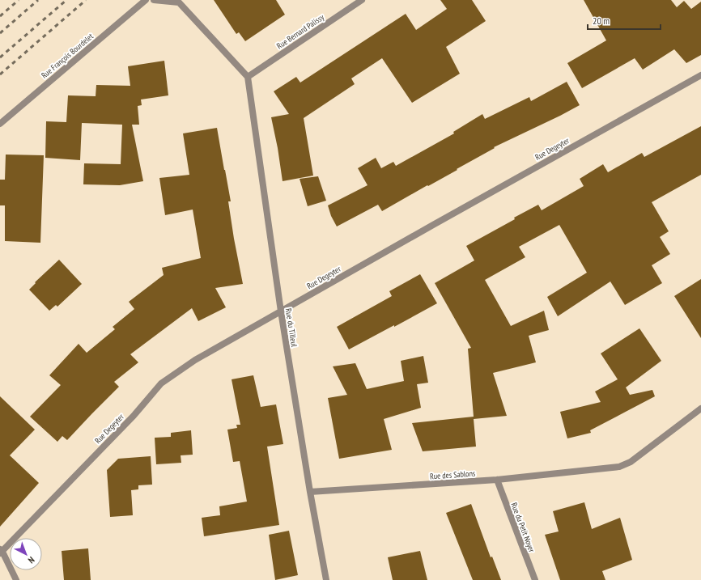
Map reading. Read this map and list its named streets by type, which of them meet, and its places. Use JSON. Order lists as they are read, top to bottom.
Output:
{
  "streets": {
    "street": [
      "Rue Bernard Palissy",
      "Rue François Bourdelet",
      "Rue Degeyter",
      "Rue du Tilleul",
      "Rue des Sablons",
      "Rue du Petit Noyer"
    ]
  },
  "crossings": [
    ["Rue Bernard Palissy", "Rue du Tilleul"],
    ["Rue Degeyter", "Rue du Tilleul"],
    ["Rue du Tilleul", "Rue des Sablons"],
    ["Rue des Sablons", "Rue du Petit Noyer"]
  ],
  "scale_bar": "20 m",
  "north": "bottom right"
}
